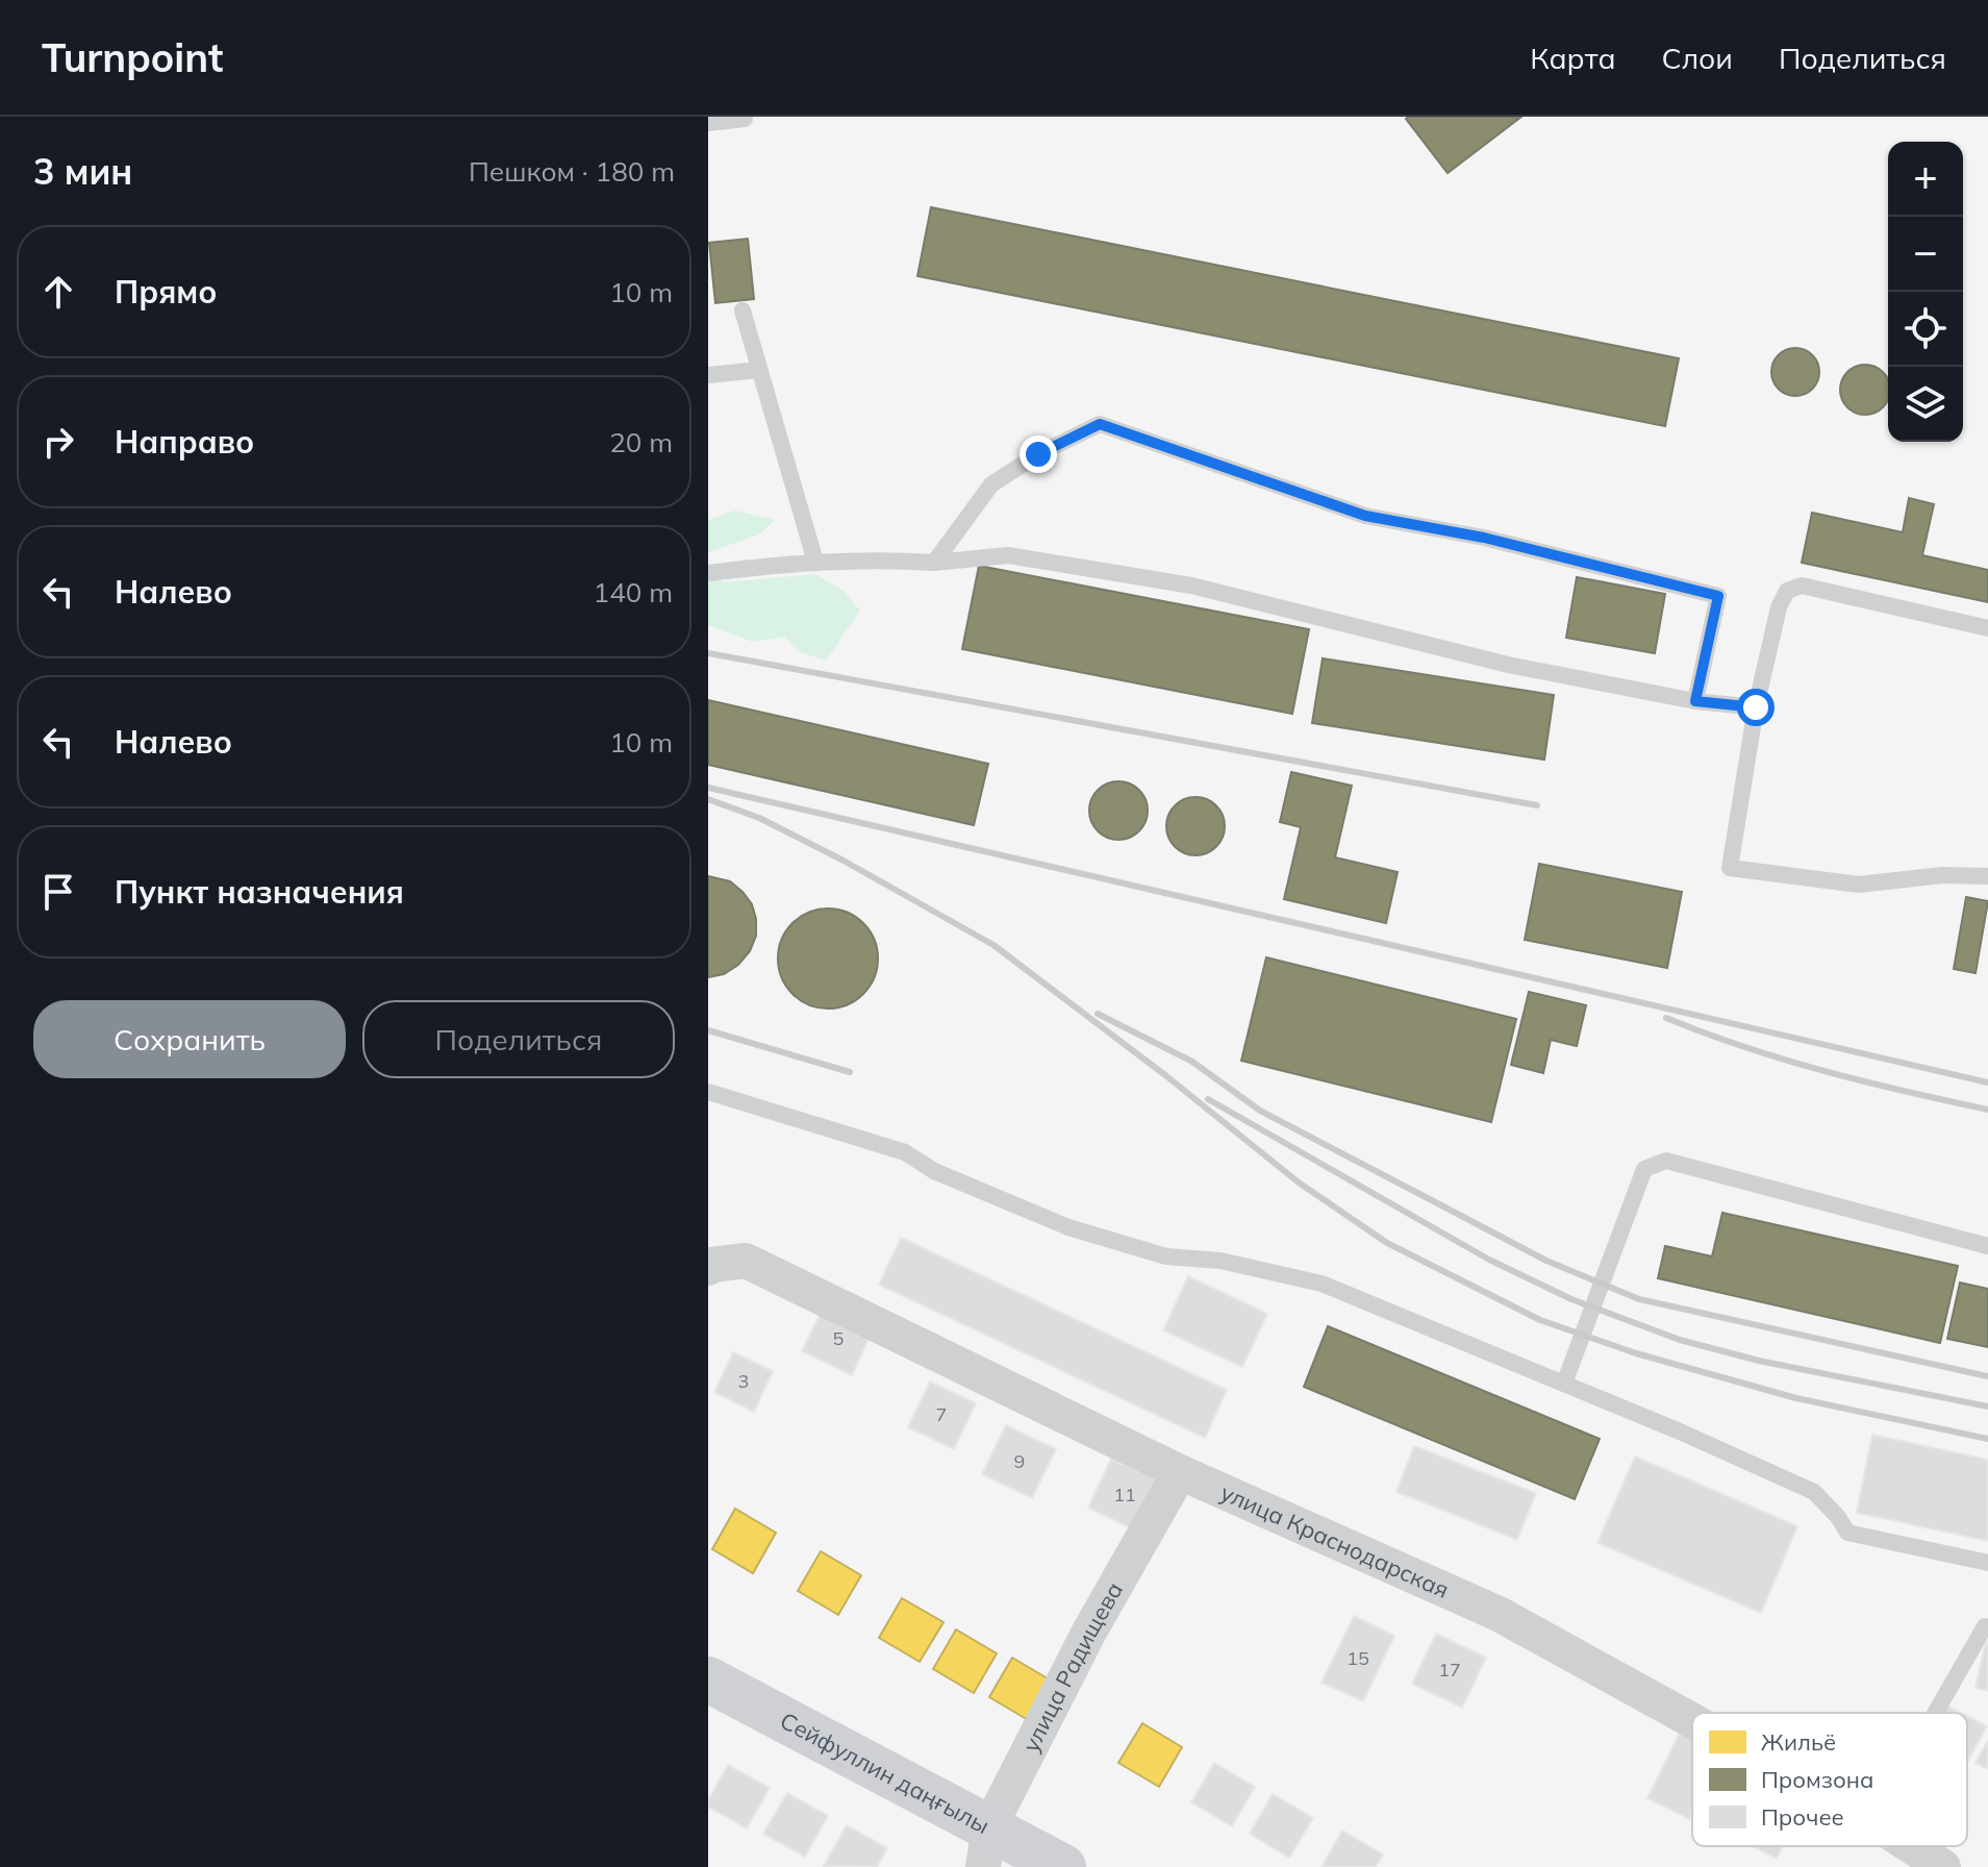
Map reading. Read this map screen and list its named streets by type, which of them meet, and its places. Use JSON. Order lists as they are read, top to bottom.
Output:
{
  "streets": {
    "main road": ["Сейфуллин даңғылы"],
    "street": ["улица Краснодарская", "улица Радищева"]
  },
  "crossings": [
    ["улица Краснодарская", "улица Радищева"],
    ["улица Радищева", "Сейфуллин даңғылы"]
  ],
  "house_numbers": [
    "5",
    "3",
    "7",
    "9",
    "11",
    "15",
    "17"
  ],
  "legend": ["Жильё", "Промзона", "Прочее"],
  "page": {
    "header": "Turnpoint",
    "nav": ["Карта", "Слои", "Поделиться"],
    "heading": ["3 мин", "Пешком · 180 m"],
    "map_buttons": ["+", "−"],
    "list": [
      ["Прямо", "10 m"],
      ["Направо", "20 m"],
      ["Налево", "140 m"],
      ["Налево", "10 m"],
      "Пункт назначения"
    ],
    "buttons": ["Сохранить", "Поделиться"]
  }
}
